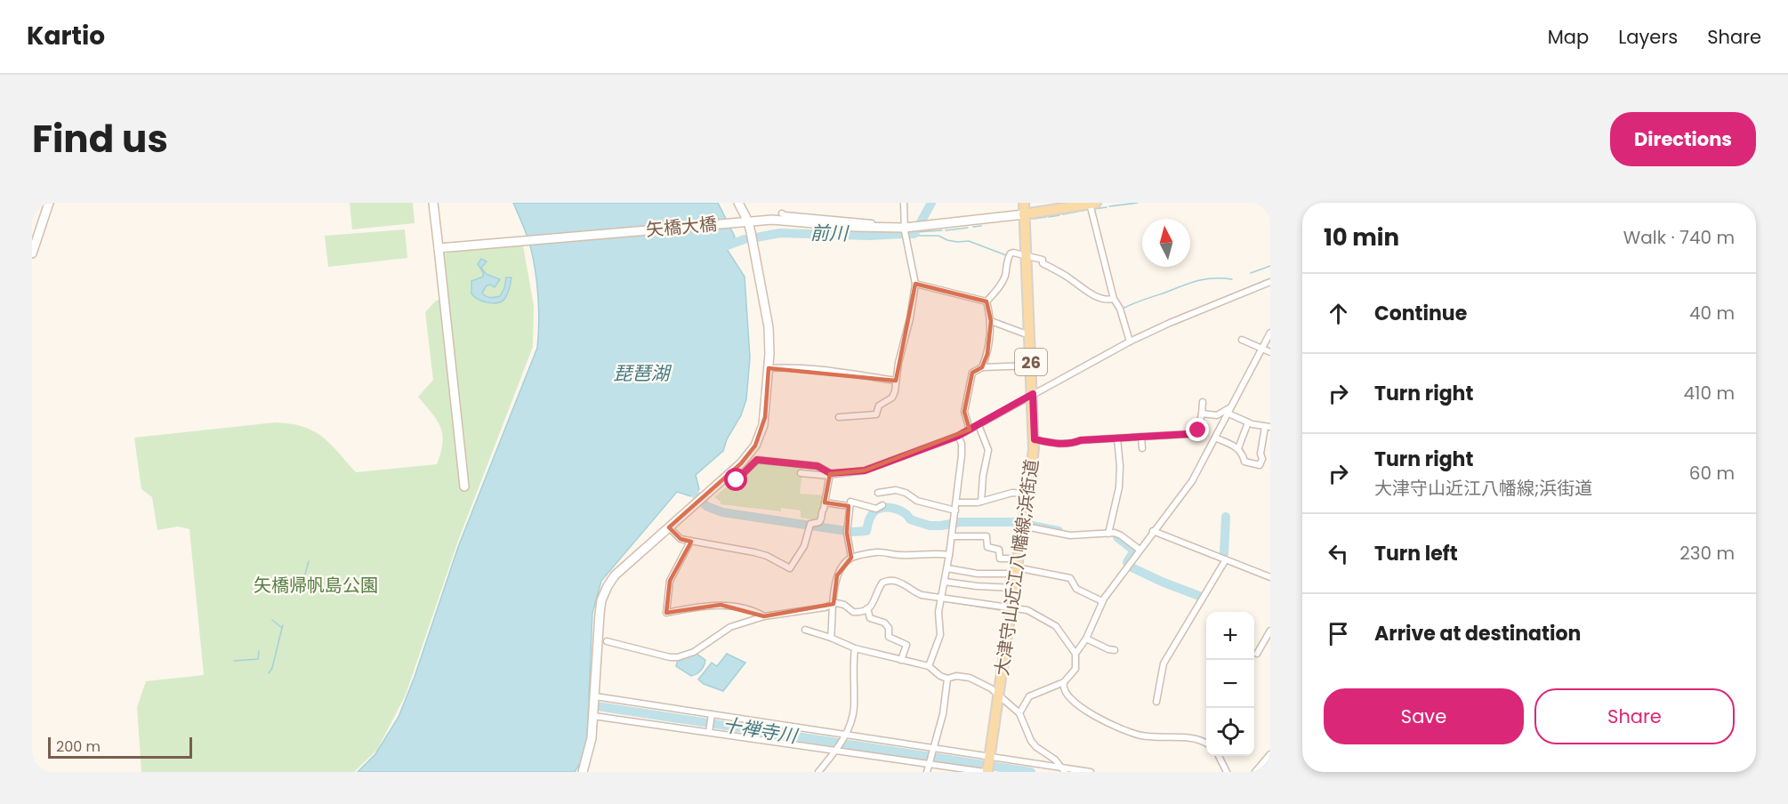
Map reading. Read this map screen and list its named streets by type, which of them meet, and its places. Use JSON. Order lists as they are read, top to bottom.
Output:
{
  "streets": {
    "main road": ["26", "大津守山近江八幡線;浜街道"],
    "street": ["矢橋大橋"]
  },
  "crossings": [
    ["矢橋大橋", "大津守山近江八幡線;浜街道"]
  ],
  "water": ["前川", "琵琶湖", "十禅寺川"],
  "parks": ["矢橋帰帆島公園"],
  "scale_bar": "200 m",
  "north": "top",
  "page": {
    "header": "Kartio",
    "nav": ["Map", "Layers", "Share"],
    "title": "Find us",
    "buttons": [
      "Directions",
      ["Save", "Share"]
    ],
    "heading": ["10 min", "Walk · 740 m"],
    "list": [
      ["Continue", "40 m"],
      ["Turn right", "410 m"],
      ["Turn right", "大津守山近江八幡線;浜街道", "60 m"],
      ["Turn left", "230 m"],
      "Arrive at destination"
    ],
    "map_buttons": ["+", "−"],
    "scale": "200 m"
  }
}
